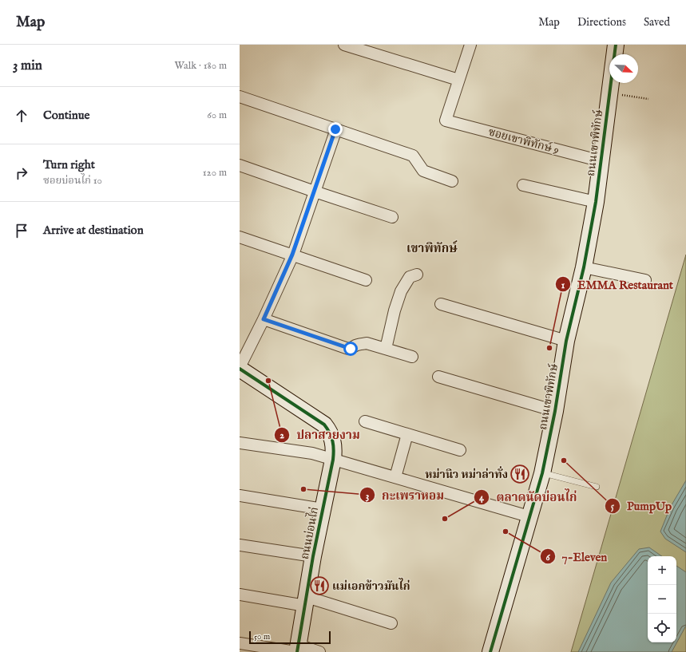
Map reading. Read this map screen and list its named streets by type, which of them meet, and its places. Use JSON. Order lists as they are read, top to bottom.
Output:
{
  "streets": {
    "street": ["ซอยเขาพิทักษ์ 9", "ถนนเขาพิทักษ์", "ถนนบ่อนไก่"]
  },
  "crossings": [
    ["ซอยเขาพิทักษ์ 9", "ถนนเขาพิทักษ์"]
  ],
  "districts": ["เขาพิทักษ์"],
  "places": {
    "other": [
      "EMMA Restaurant",
      "ปลาสวยงาม",
      "PumpUp",
      "กะเพราหอม",
      "ตลาดนัดบ่อนไก่",
      "7-Eleven"
    ],
    "restaurant": ["หม่านิว หม่าล่าทั่ง", "แม่เอกข้าวมันไก่"]
  },
  "scale_bar": "50 m",
  "north": "bottom right",
  "page": {
    "header": "Map",
    "nav": ["Map", "Directions", "Saved"],
    "heading": ["3 min", "Walk · 180 m"],
    "list": [
      ["Continue", "60 m"],
      ["Turn right", "ซอยบ่อนไก่ 10", "120 m"],
      "Arrive at destination"
    ],
    "map_buttons": ["+", "−"],
    "scale": "50 m"
  }
}
